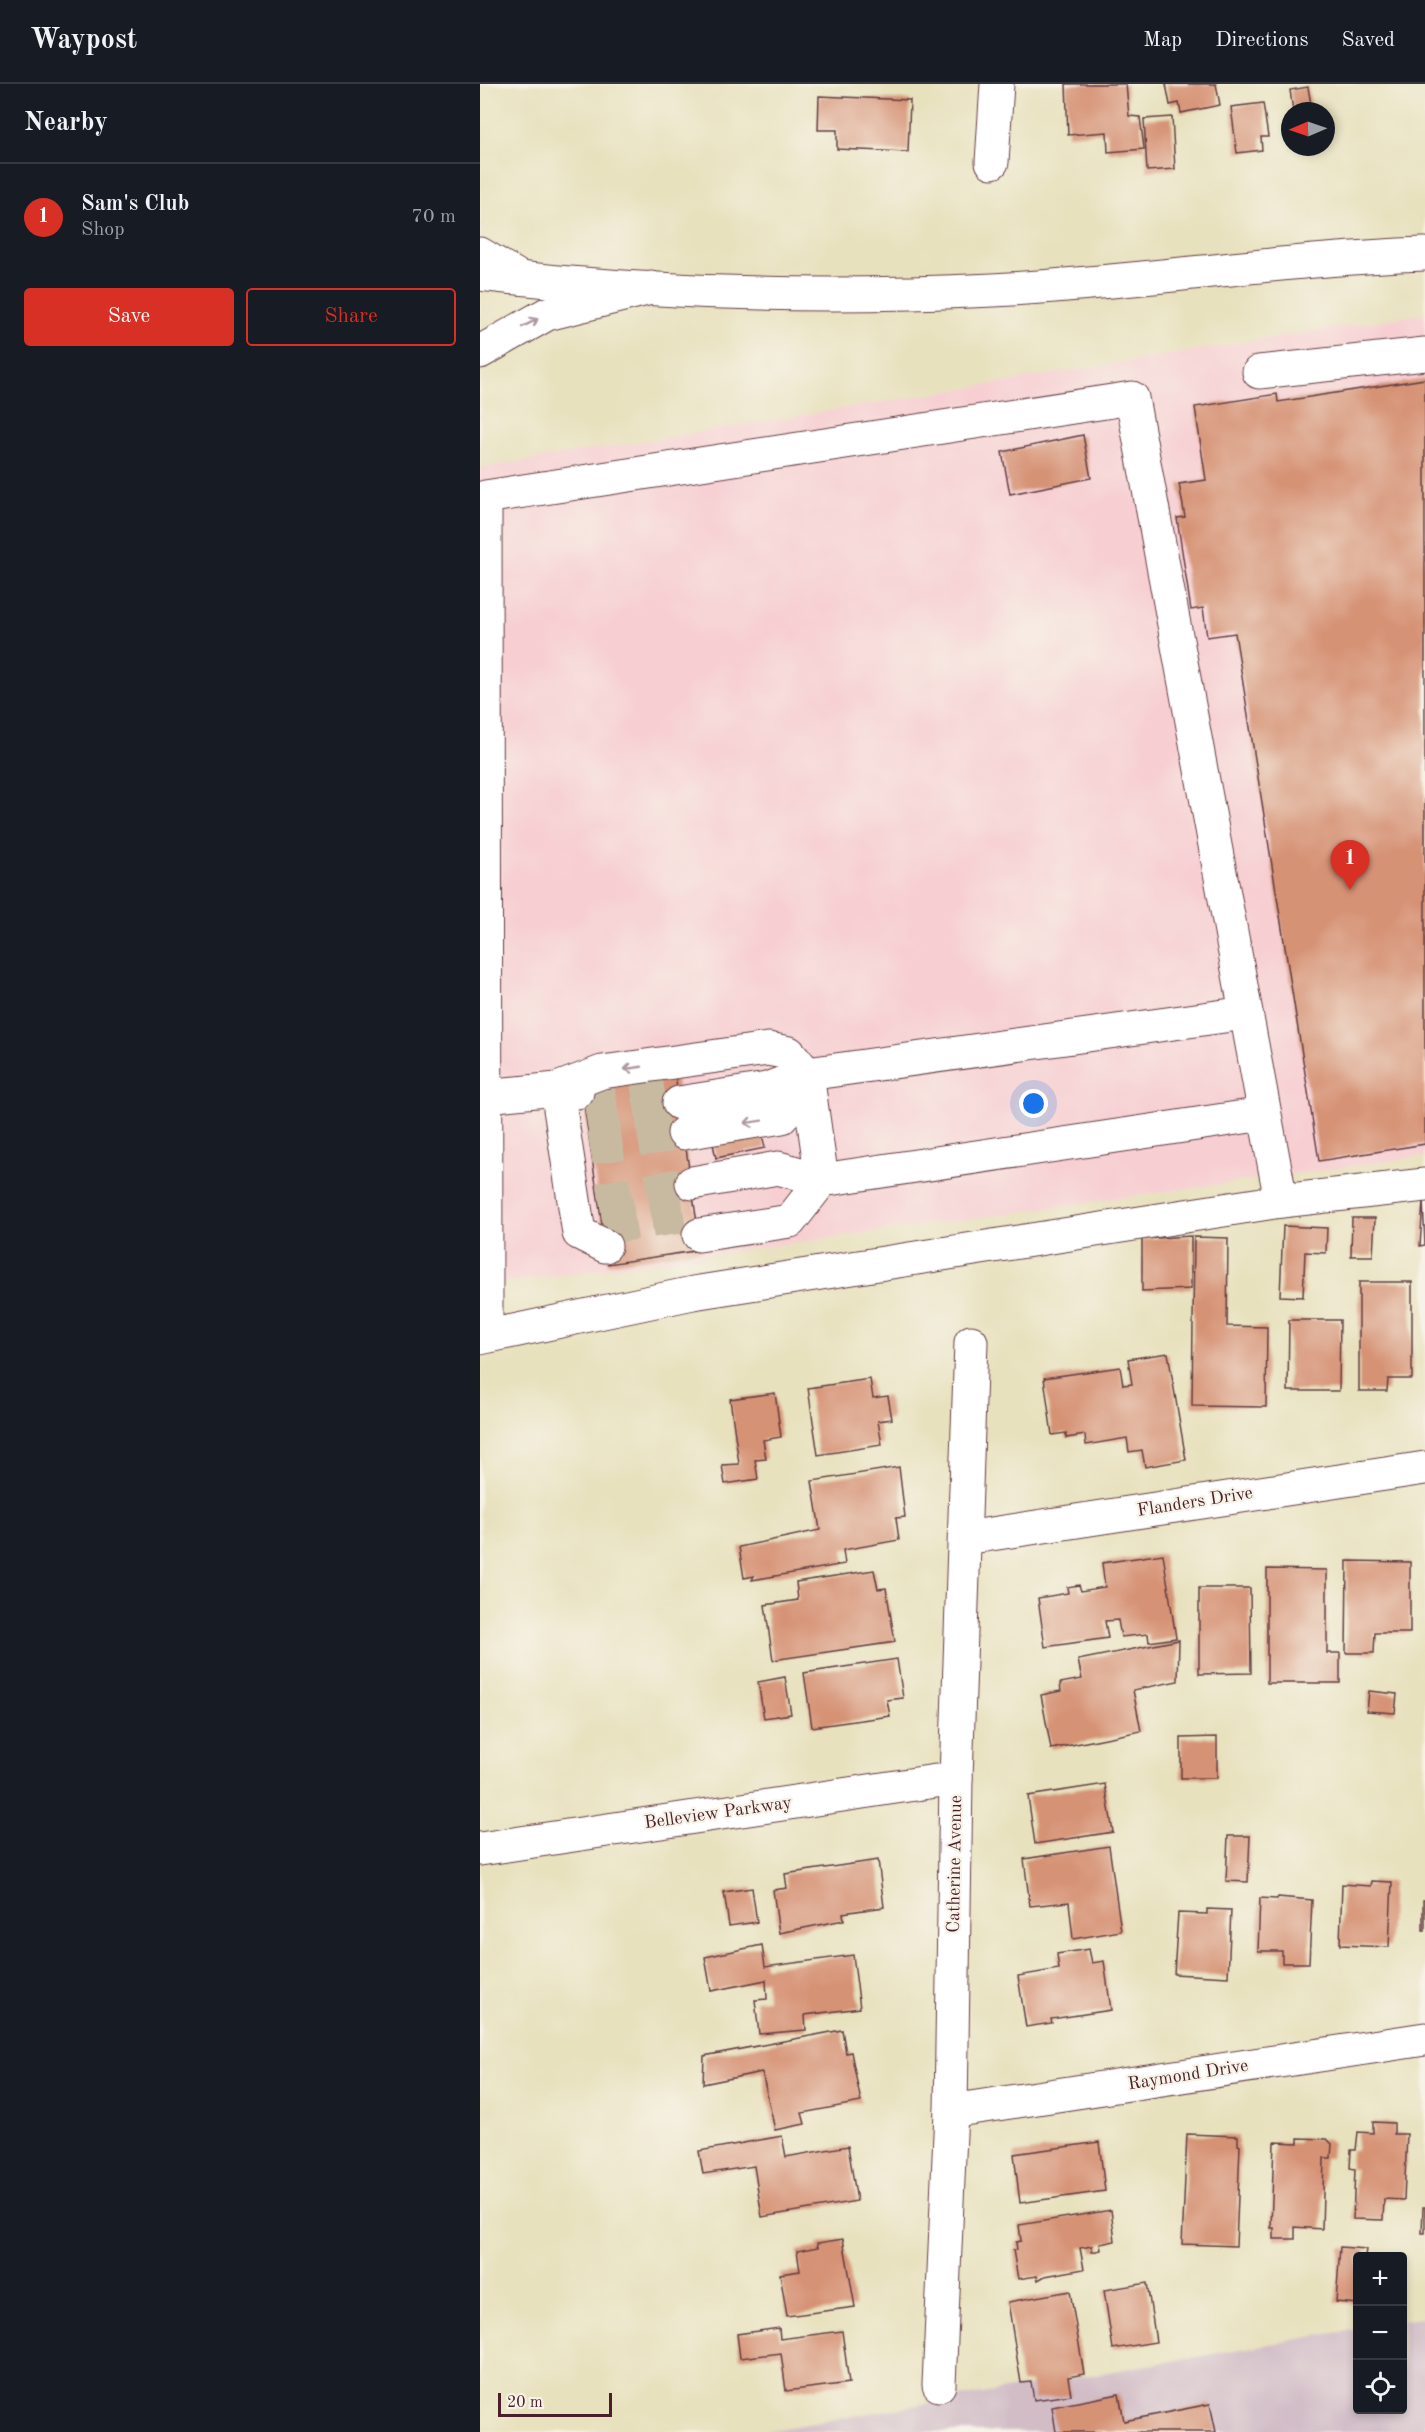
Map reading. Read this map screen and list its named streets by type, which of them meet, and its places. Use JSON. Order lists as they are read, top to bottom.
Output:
{
  "streets": {
    "main road": [
      "Flanders Drive",
      "Belleview Parkway",
      "Catherine Avenue",
      "Raymond Drive"
    ]
  },
  "crossings": [
    ["Flanders Drive", "Catherine Avenue"],
    ["Belleview Parkway", "Catherine Avenue"],
    ["Catherine Avenue", "Raymond Drive"]
  ],
  "scale_bar": "20 m",
  "north": "left",
  "page": {
    "header": "Waypost",
    "nav": ["Map", "Directions", "Saved"],
    "heading": "Nearby",
    "list": [
      {
        "mark": "1",
        "name": "Sam's Club",
        "note": "Shop",
        "value": "70 m"
      }
    ],
    "buttons": ["Save", "Share"],
    "pins": "1",
    "map_buttons": ["+", "−"],
    "scale": "20 m"
  }
}
